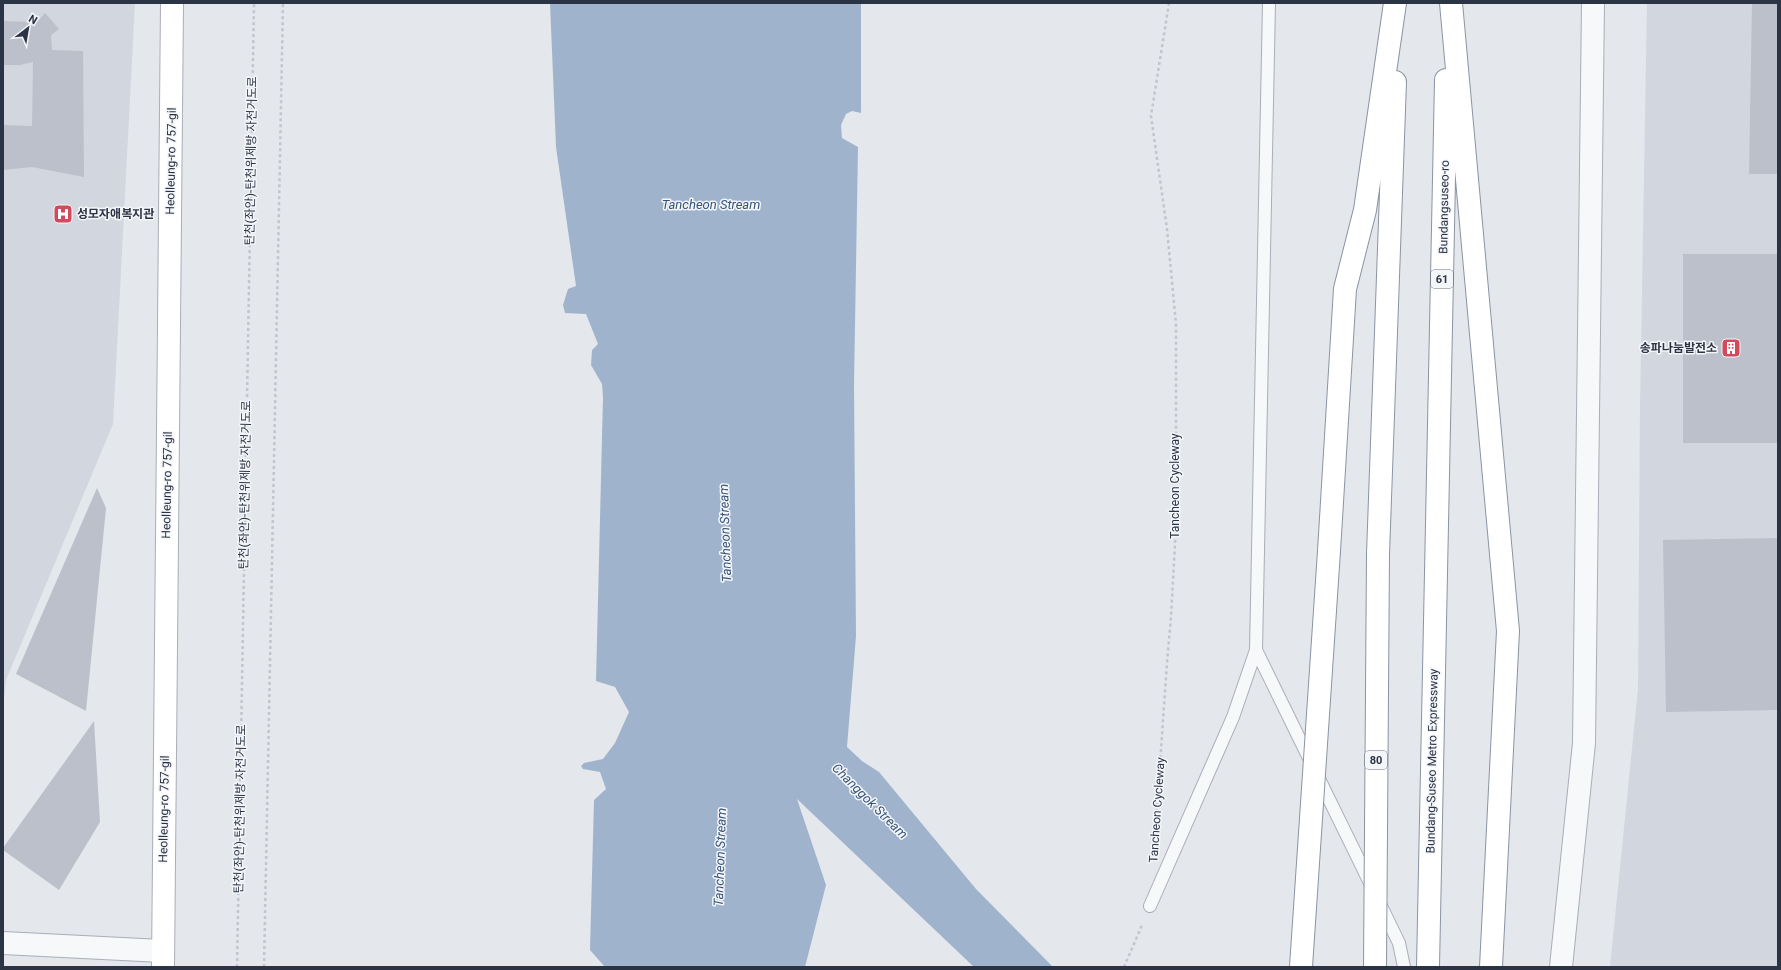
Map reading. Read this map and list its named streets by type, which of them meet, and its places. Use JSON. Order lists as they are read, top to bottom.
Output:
{
  "streets": {
    "main road": [
      "Heolleung-ro 757-gil",
      "Bundangsuseo-ro",
      "61",
      "80",
      "Bundang-Suseo Metro Expressway"
    ],
    "path": ["탄천(좌안)-탄천위제방 자전거도로", "Tancheon Cycleway"]
  },
  "crossings": [
    ["Bundangsuseo-ro", "Bundang-Suseo Metro Expressway"]
  ],
  "water": ["Tancheon Stream", "Changgok Stream"],
  "places": {
    "hospital": ["성모자애복지관"],
    "building": ["송파나눔발전소"]
  },
  "north": "top right"
}
